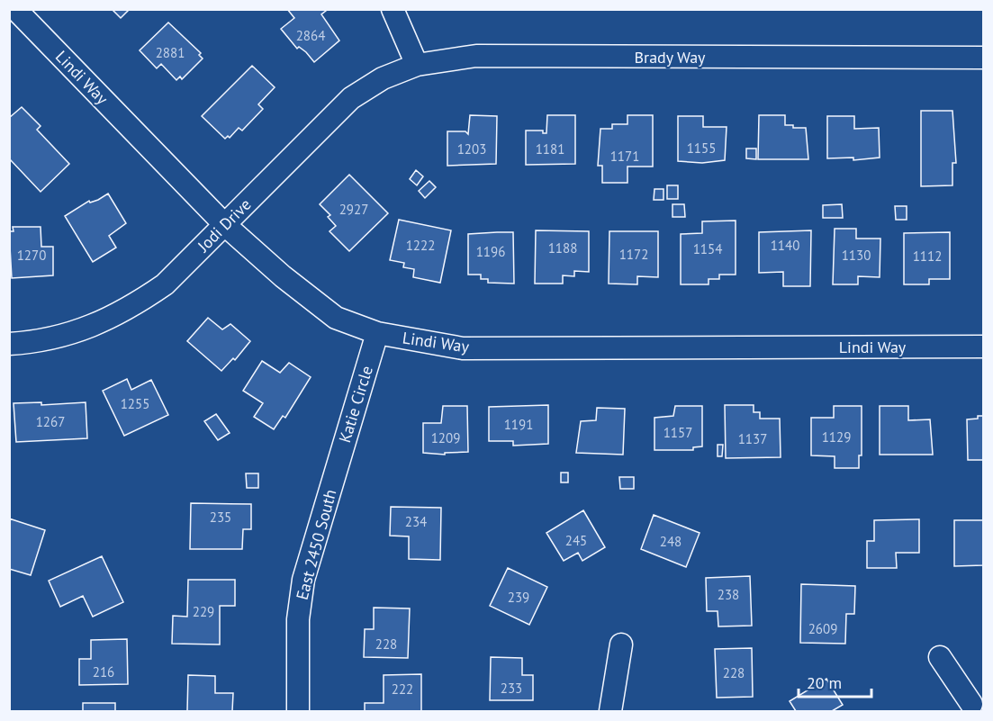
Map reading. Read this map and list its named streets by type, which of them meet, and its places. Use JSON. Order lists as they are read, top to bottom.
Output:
{
  "streets": {
    "street": [
      "Brady Way",
      "Lindi Way",
      "Jodi Drive",
      "Katie Circle",
      "East 2450 South"
    ]
  },
  "crossings": [
    ["Brady Way", "Jodi Drive"],
    ["Lindi Way", "Jodi Drive"],
    ["Lindi Way", "Katie Circle"],
    ["Katie Circle", "East 2450 South"]
  ],
  "house_numbers": [
    "2864",
    "2881",
    "1155",
    "1203",
    "1181",
    "1171",
    "2927",
    "1222",
    "1140",
    "1188",
    "1154",
    "1196",
    "1172",
    "1270",
    "1130",
    "1112",
    "1255",
    "1267",
    "1191",
    "1157",
    "1129",
    "1209",
    "1137",
    "235",
    "234",
    "245",
    "248",
    "238",
    "239",
    "229",
    "2609",
    "228",
    "216",
    "228",
    "233",
    "222"
  ],
  "scale_bar": "20 m"
}
